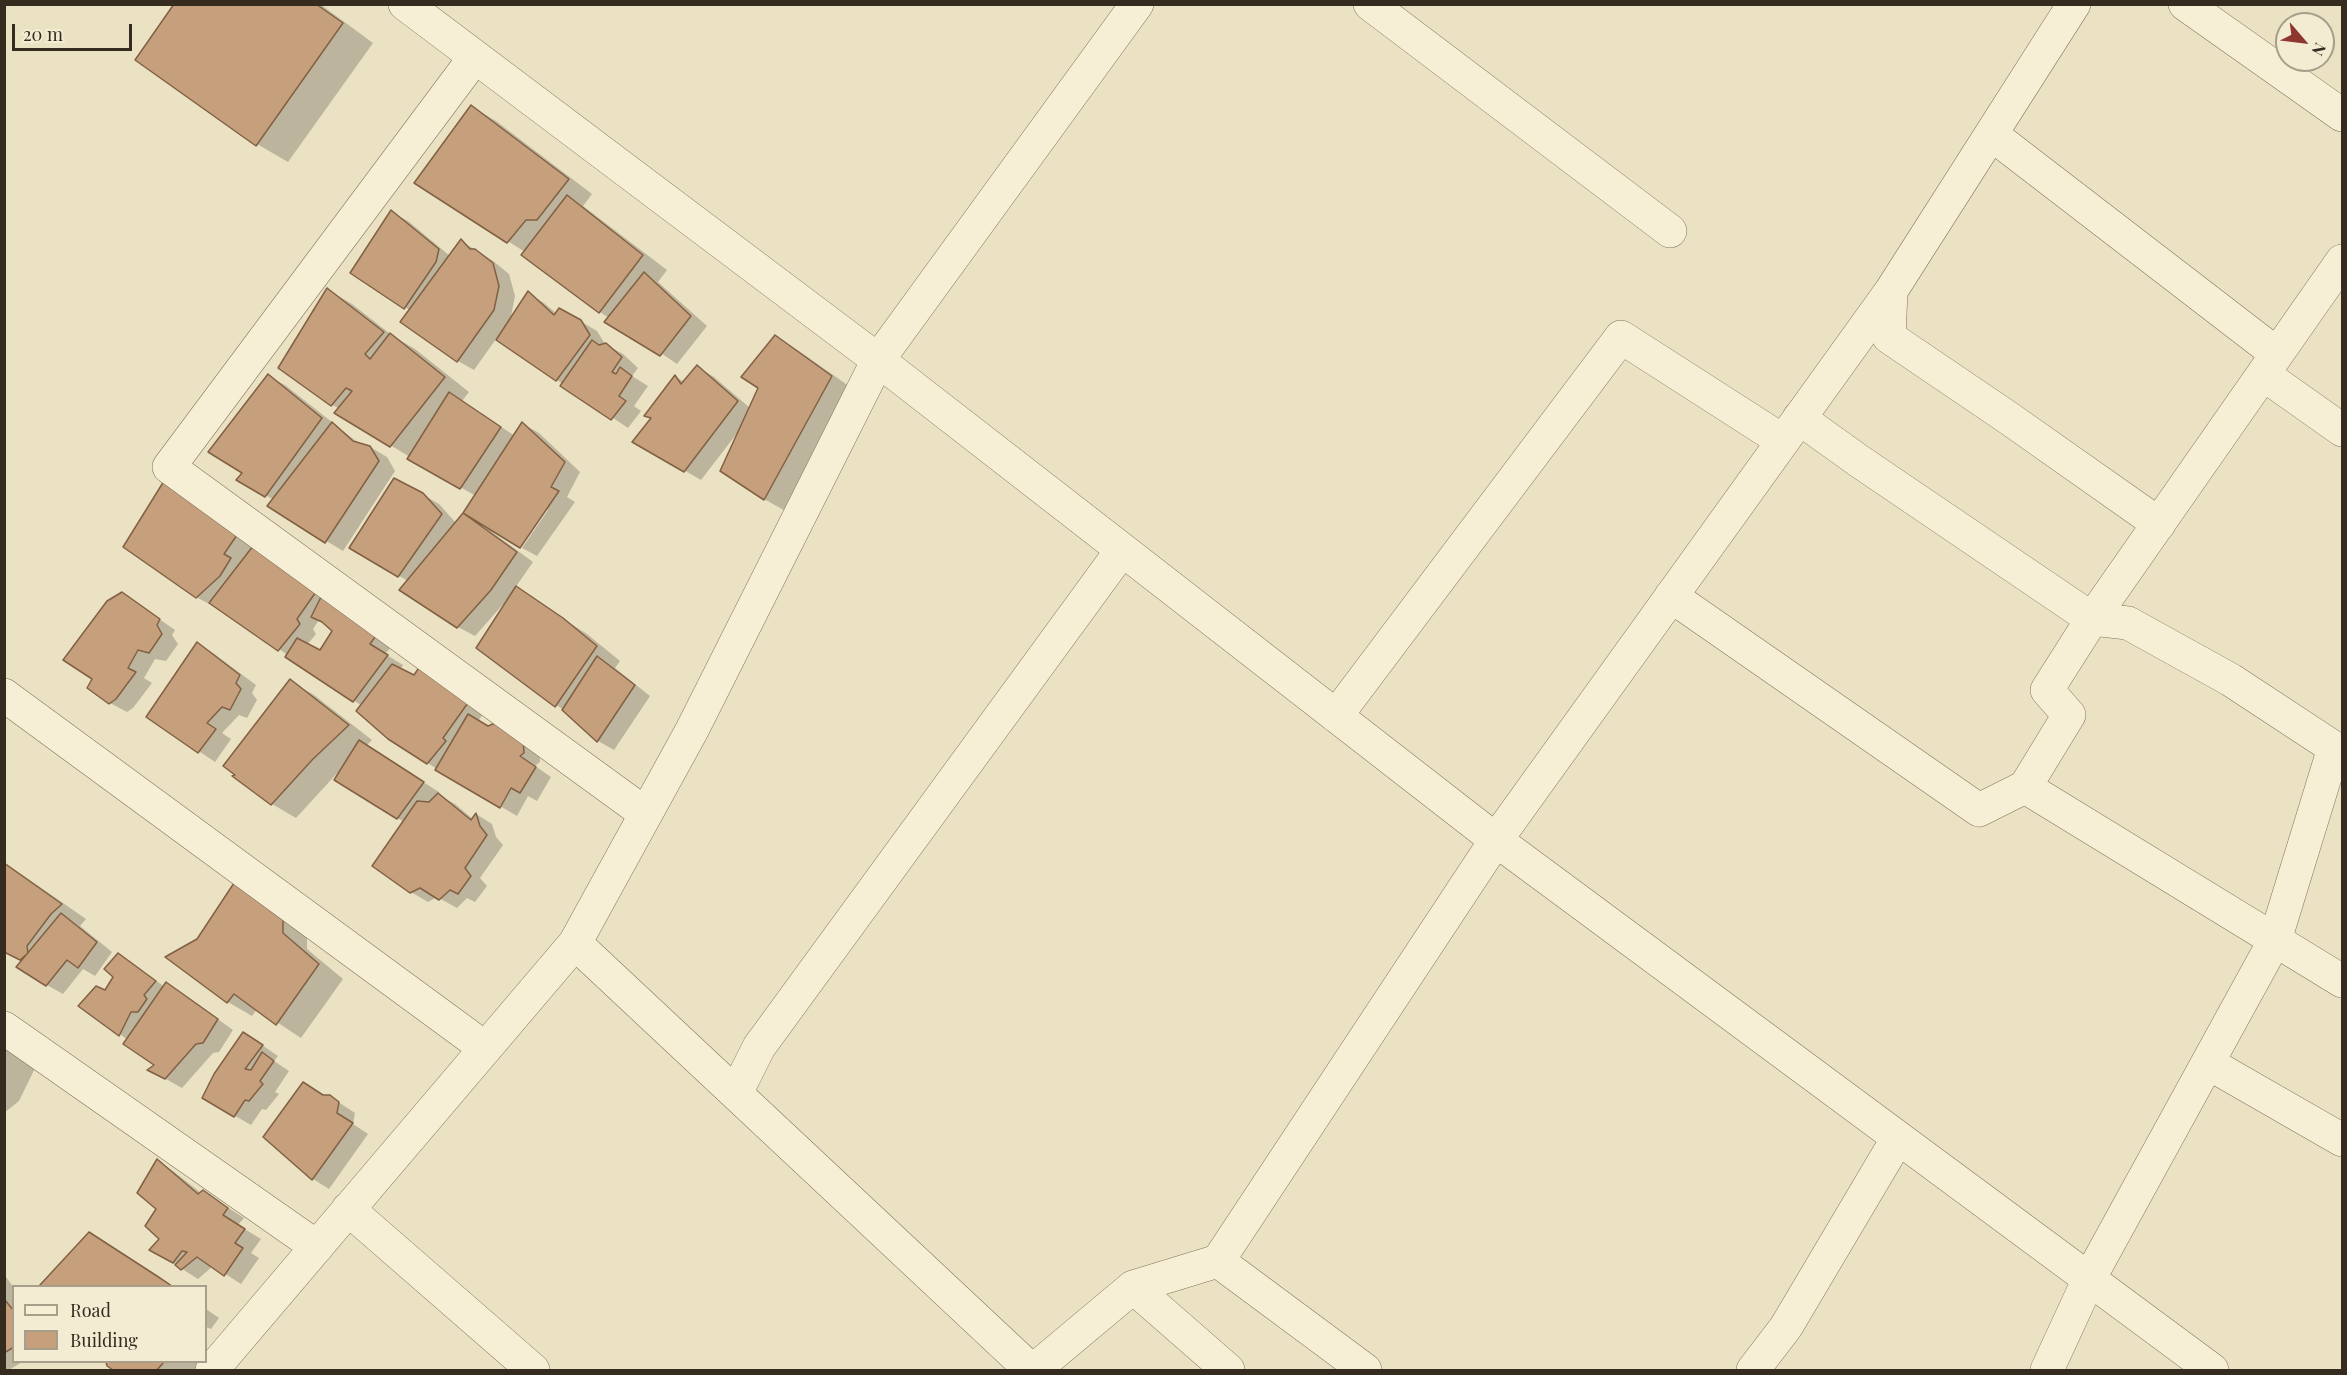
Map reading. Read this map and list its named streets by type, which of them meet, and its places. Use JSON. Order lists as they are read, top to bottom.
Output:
{
  "legend": ["Road", "Building"],
  "scale_bar": "20 m",
  "north": "bottom right"
}
